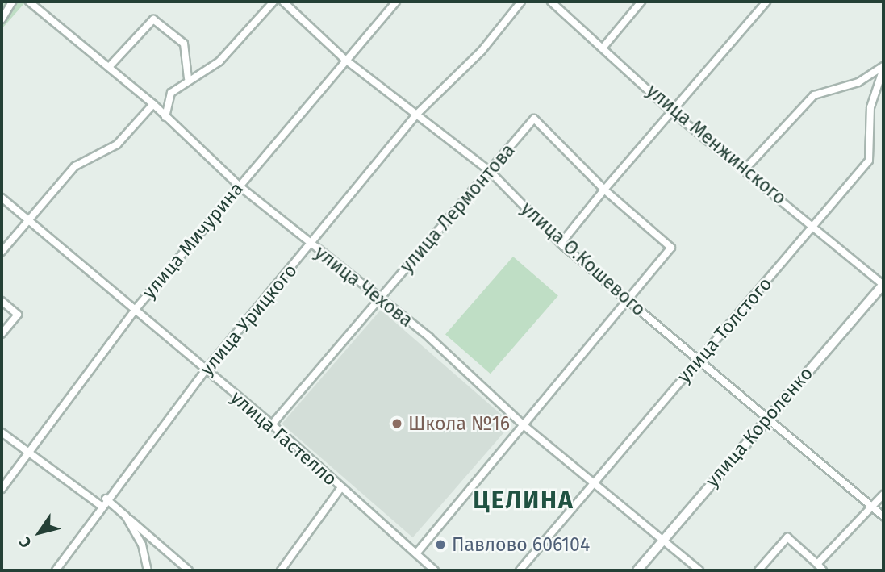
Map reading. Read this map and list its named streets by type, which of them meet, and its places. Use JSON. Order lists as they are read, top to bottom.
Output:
{
  "streets": {
    "street": [
      "улица Менжинского",
      "улица Лермонтова",
      "улица Мичурина",
      "улица О.Кошевого",
      "улица Чехова",
      "улица Урицкого",
      "улица Толстого",
      "улица Короленко",
      "улица Гастелло"
    ]
  },
  "crossings": [
    ["улица Менжинского", "улица Толстого"],
    ["улица Менжинского", "улица Короленко"],
    ["улица Лермонтова", "улица О.Кошевого"],
    ["улица Лермонтова", "улица Чехова"],
    ["улица Лермонтова", "улица Гастелло"],
    ["улица Мичурина", "улица О.Кошевого"],
    ["улица Мичурина", "улица Чехова"],
    ["улица Мичурина", "улица Гастелло"],
    ["улица О.Кошевого", "улица Урицкого"],
    ["улица О.Кошевого", "улица Толстого"],
    ["улица О.Кошевого", "улица Короленко"],
    ["улица Чехова", "улица Урицкого"],
    ["улица Чехова", "улица Толстого"],
    ["улица Чехова", "улица Короленко"],
    ["улица Урицкого", "улица Гастелло"]
  ],
  "districts": ["ЦЕЛИНА"],
  "places": ["Школа №16", "Павлово 606104"],
  "north": "bottom left"
}
